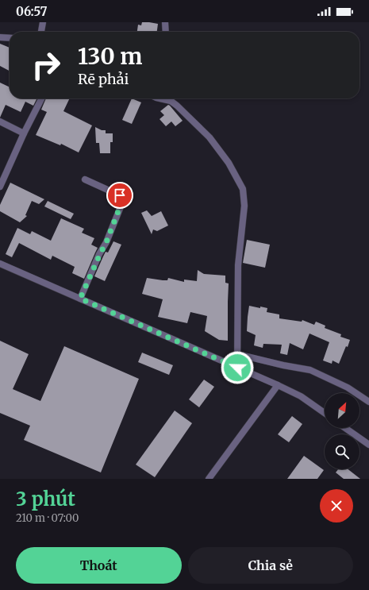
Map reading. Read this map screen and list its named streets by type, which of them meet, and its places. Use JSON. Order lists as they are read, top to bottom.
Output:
{
  "north": "top right",
  "page": {
    "status": "06:57",
    "turn": ["130 m", "Rẽ phải"],
    "heading": ["3 phút", "210 m · 07:00"],
    "buttons": ["Thoát", "Chia sẻ"]
  }
}
